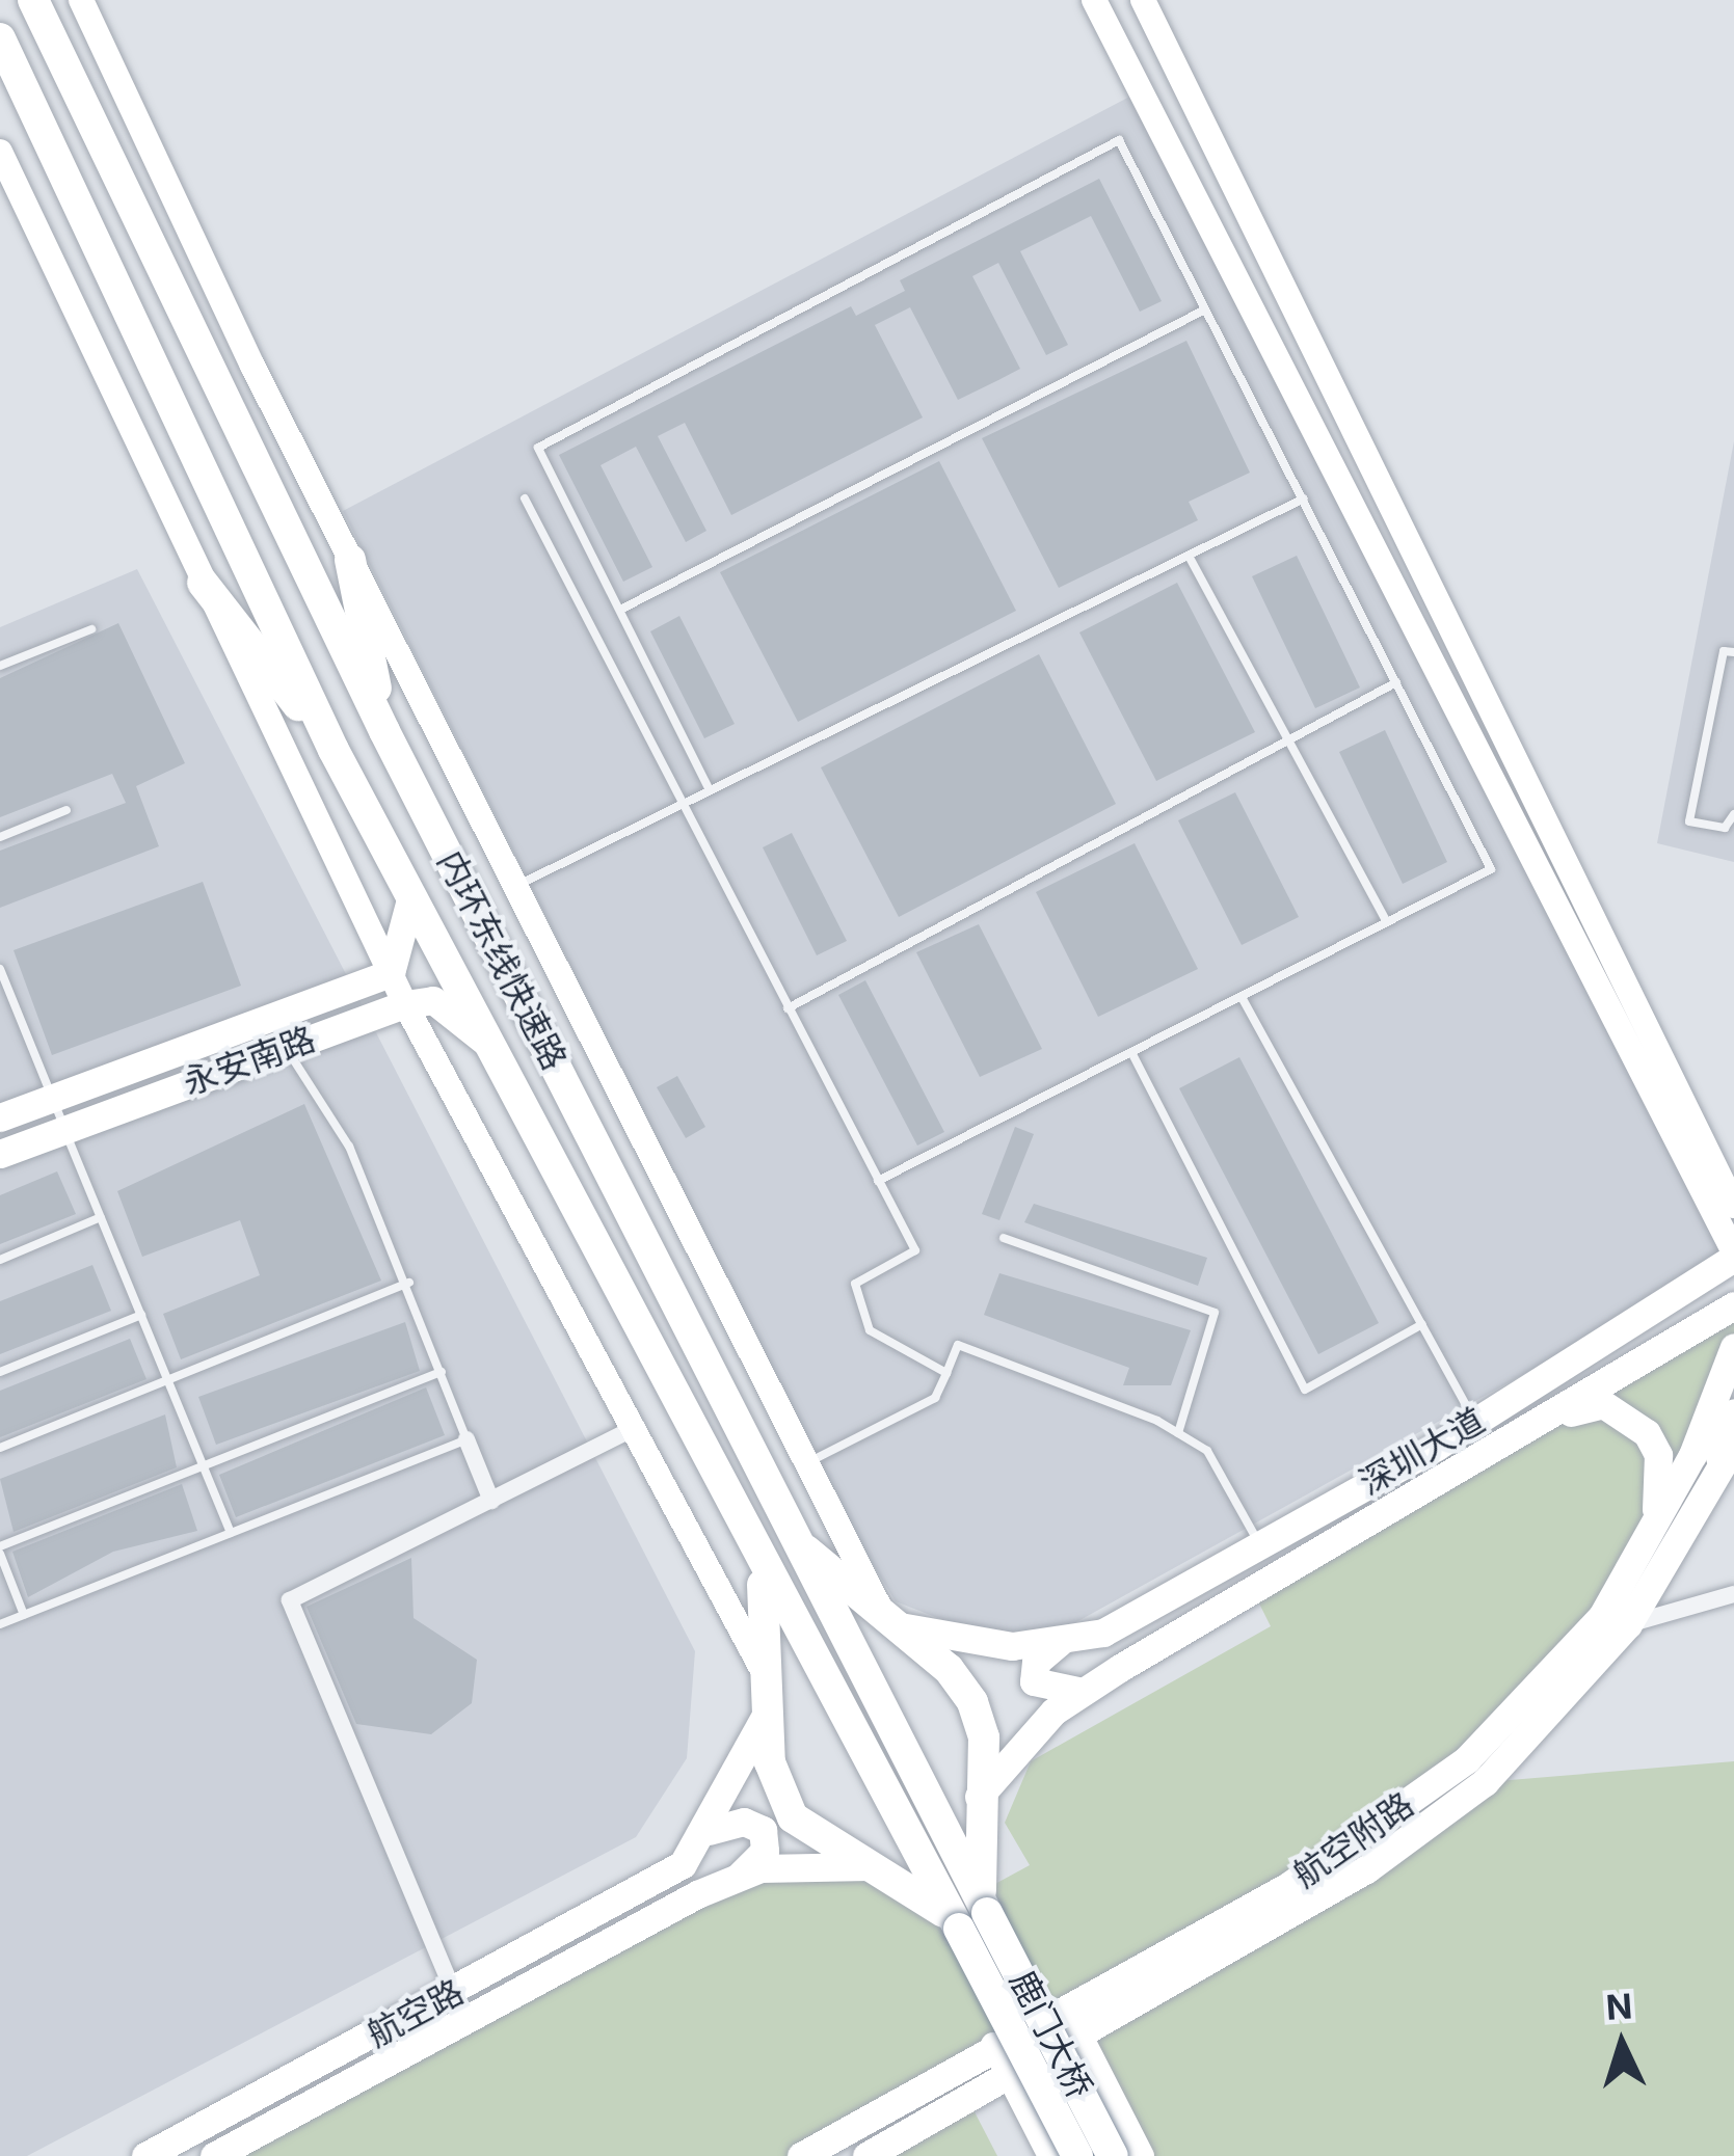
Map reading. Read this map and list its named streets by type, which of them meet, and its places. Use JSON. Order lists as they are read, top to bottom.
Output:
{
  "streets": {
    "highway": ["内环东线快速路", "鹿门大桥"],
    "main road": [
      "永安南路",
      "深圳大道",
      "航空附路",
      "航空路"
    ]
  },
  "crossings": [
    ["内环东线快速路", "鹿门大桥"]
  ],
  "north": "top"
}
